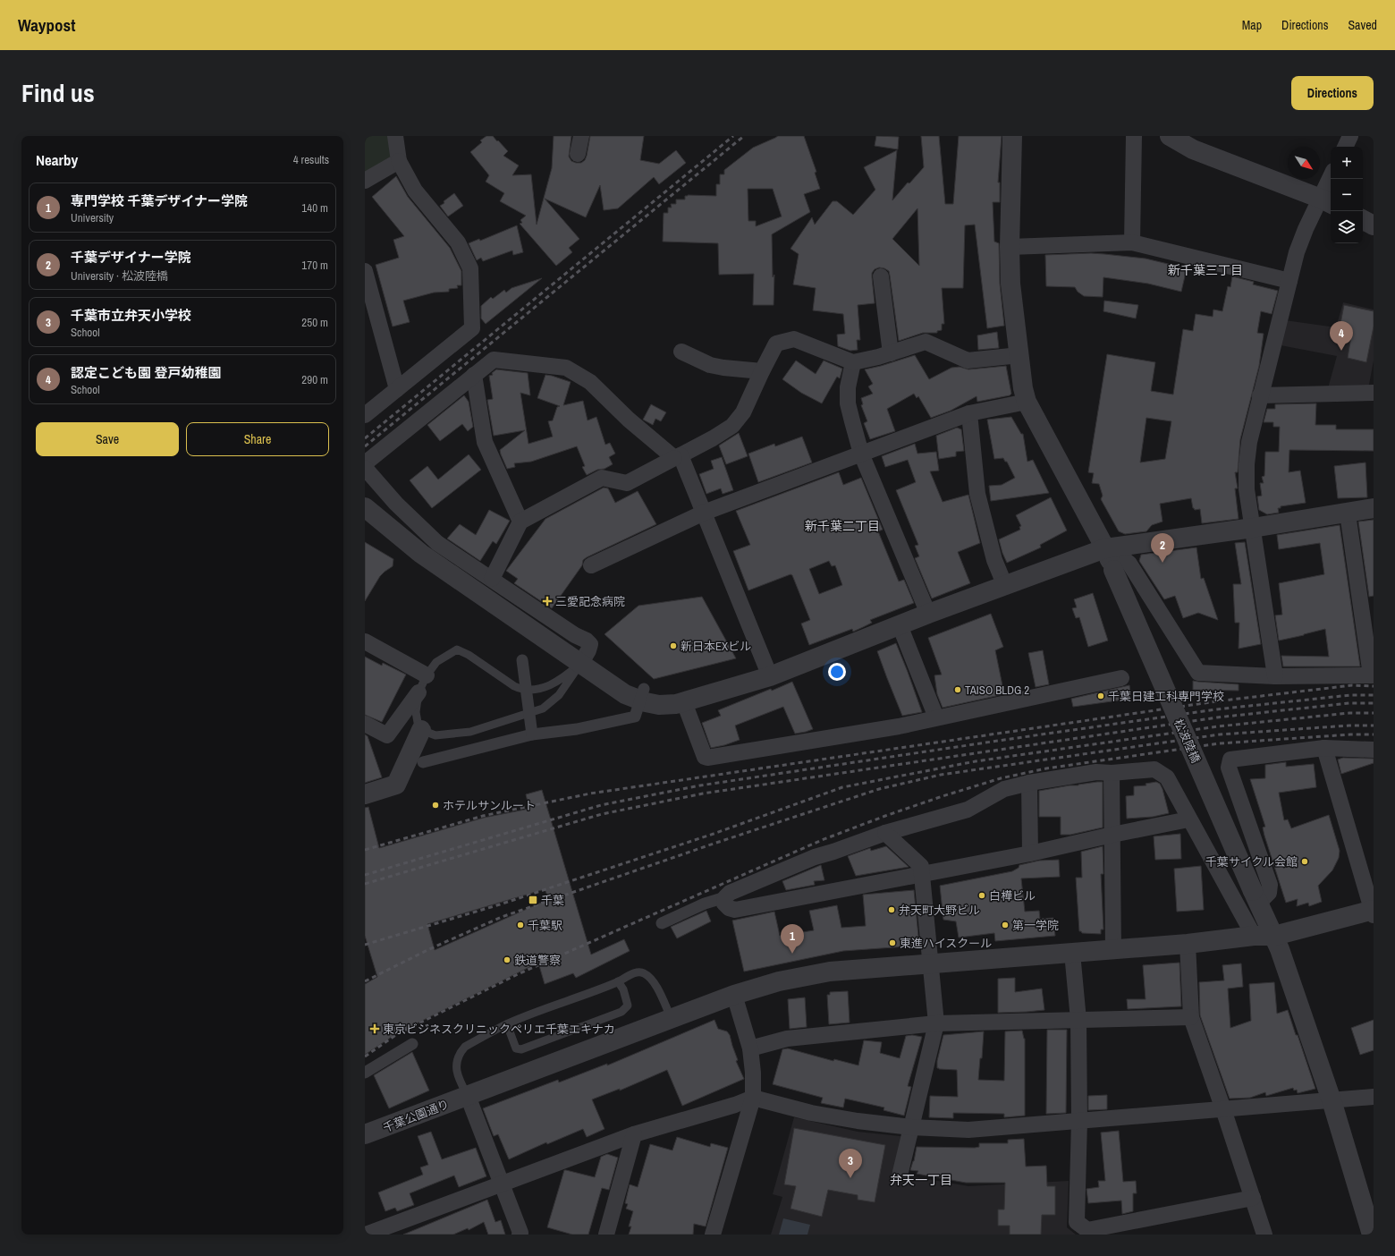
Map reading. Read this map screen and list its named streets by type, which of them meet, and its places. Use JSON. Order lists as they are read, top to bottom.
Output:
{
  "streets": {
    "street": ["松波陸橋", "千葉公園通り"]
  },
  "crossings": [
    ["松波陸橋", "千葉公園通り"]
  ],
  "districts": ["新千葉三丁目", "新千葉二丁目", "弁天一丁目"],
  "places": {
    "health": ["三愛記念病院", "東京ビジネスクリニックペリエ千葉エキナカ"],
    "other": [
      "新日本EXビル",
      "TAISO BLDG 2",
      "千葉日建工科専門学校",
      "ホテルサンルート",
      "千葉サイクル会館",
      "白樺ビル",
      "弁天町大野ビル",
      "千葉駅",
      "第一学院",
      "東進ハイスクール",
      "鉄道警察"
    ],
    "transit": ["千葉"]
  },
  "north": "bottom right",
  "page": {
    "header": "Waypost",
    "nav": ["Map", "Directions", "Saved"],
    "title": "Find us",
    "buttons": [
      "Directions",
      ["Save", "Share"]
    ],
    "heading": ["Nearby", "4 results"],
    "map_buttons": ["+", "−"],
    "list": [
      {
        "mark": "1",
        "name": "専門学校 千葉デザイナー学院",
        "note": "University",
        "value": "140 m"
      },
      {
        "mark": "2",
        "name": "千葉デザイナー学院",
        "note": "University · 松波陸橋",
        "value": "170 m"
      },
      {
        "mark": "3",
        "name": "千葉市立弁天小学校",
        "note": "School",
        "value": "250 m"
      },
      {
        "mark": "4",
        "name": "認定こども園 登戸幼稚園",
        "note": "School",
        "value": "290 m"
      }
    ],
    "pins": [
      "4",
      "2",
      "1",
      "3"
    ]
  }
}
